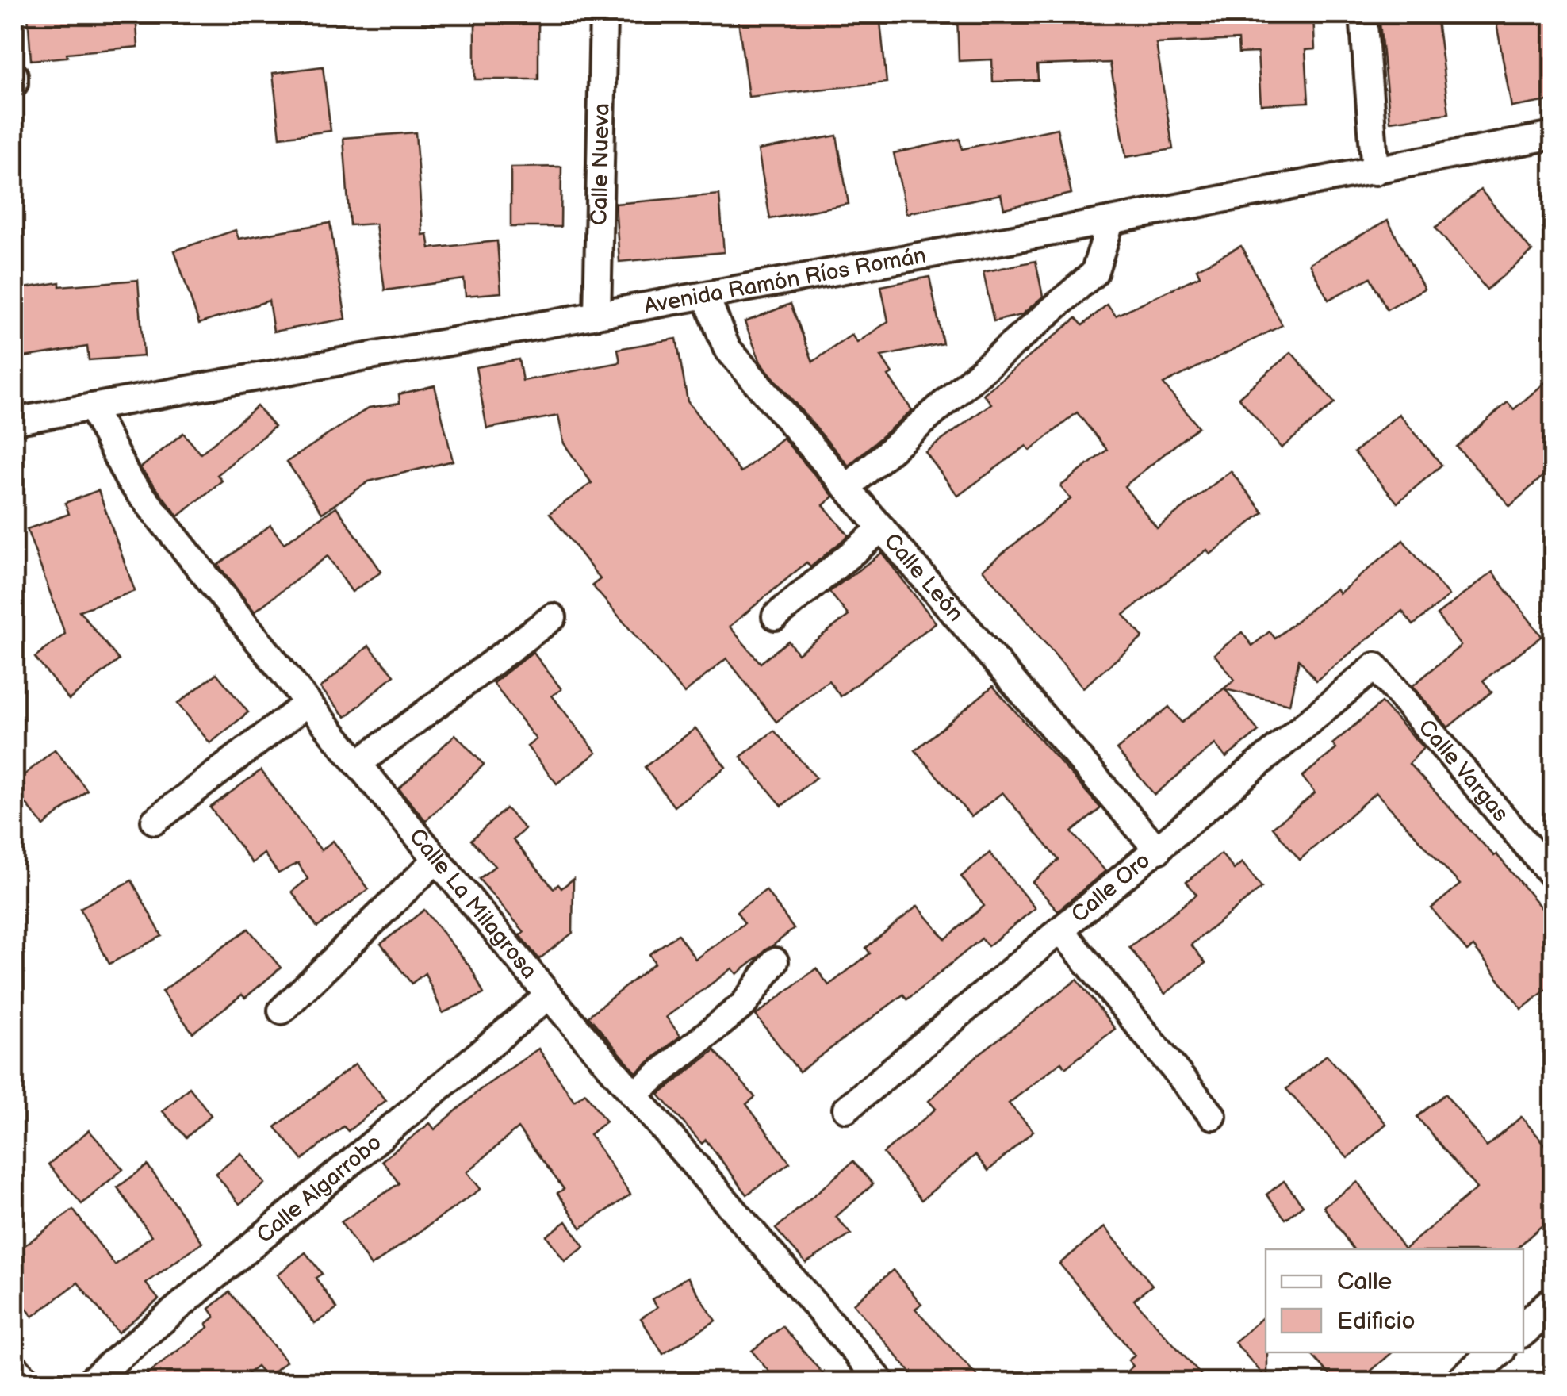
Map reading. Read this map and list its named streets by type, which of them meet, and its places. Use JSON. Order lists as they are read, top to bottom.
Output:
{
  "streets": {
    "street": [
      "Calle Nueva",
      "Avenida Ramón Ríos Román",
      "Calle León",
      "Calle Vargas",
      "Calle Oro",
      "Calle La Milagrosa",
      "Calle Algarrobo"
    ]
  },
  "crossings": [
    ["Calle Nueva", "Avenida Ramón Ríos Román"],
    ["Avenida Ramón Ríos Román", "Calle León"],
    ["Avenida Ramón Ríos Román", "Calle La Milagrosa"],
    ["Calle León", "Calle Oro"],
    ["Calle Vargas", "Calle Oro"],
    ["Calle La Milagrosa", "Calle Algarrobo"]
  ],
  "legend": ["Calle", "Edificio"]
}
